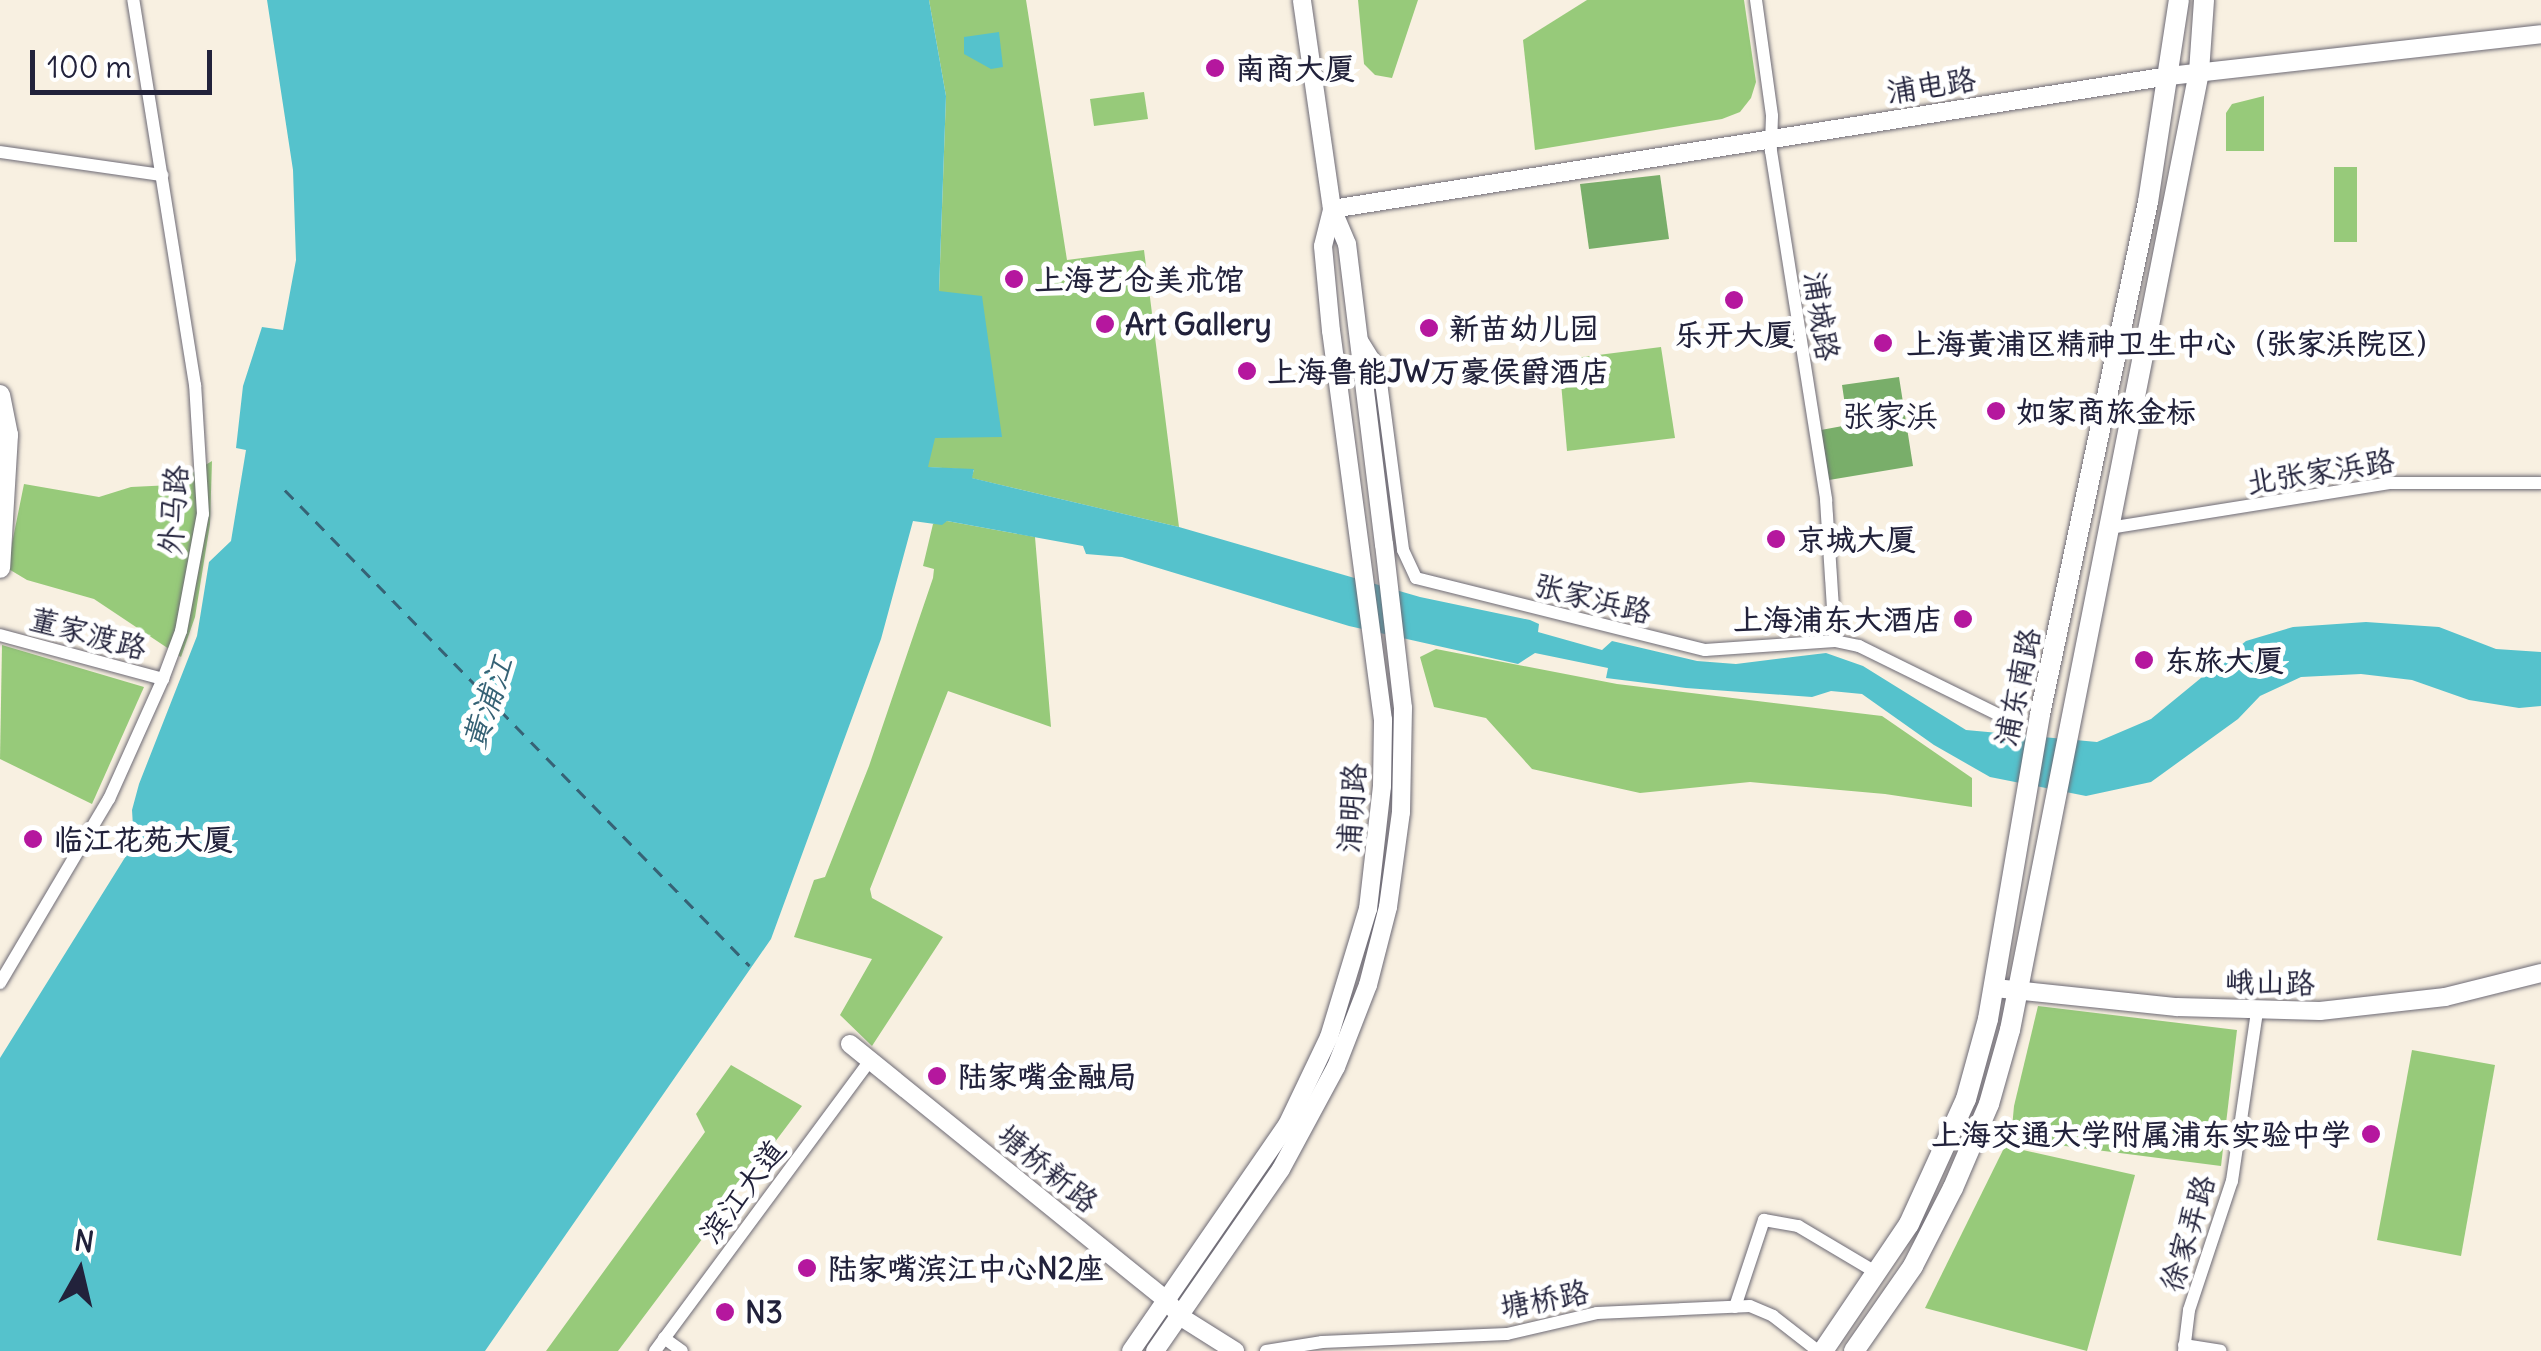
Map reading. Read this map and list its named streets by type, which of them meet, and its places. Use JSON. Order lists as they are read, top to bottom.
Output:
{
  "streets": {
    "main road": [
      "浦电路",
      "浦东南路",
      "浦明路",
      "峨山路",
      "塘桥新路"
    ],
    "street": [
      "浦城路",
      "北张家浜路",
      "外马路",
      "张家浜路",
      "董家渡路",
      "滨江大道",
      "徐家弄路",
      "塘桥路"
    ]
  },
  "crossings": [
    ["浦电路", "浦城路"],
    ["浦电路", "浦东南路"],
    ["浦电路", "浦明路"],
    ["浦城路", "张家浜路"],
    ["北张家浜路", "浦东南路"],
    ["外马路", "董家渡路"],
    ["张家浜路", "浦明路"],
    ["浦东南路", "峨山路"],
    ["浦东南路", "塘桥路"],
    ["浦明路", "塘桥新路"],
    ["峨山路", "徐家弄路"],
    ["塘桥新路", "滨江大道"]
  ],
  "districts": ["张家浜"],
  "water": ["黄浦江"],
  "places": [
    "南商大厦",
    "上海艺仓美术馆",
    "乐开大厦",
    "Art Gallery",
    "新苗幼儿园",
    "上海黄浦区精神卫生中心（张家浜院区）",
    "上海鲁能JW万豪侯爵酒店",
    "如家商旅金标",
    "京城大厦",
    "上海浦东大酒店",
    "东旅大厦",
    "临江花苑大厦",
    "陆家嘴金融局",
    "上海交通大学附属浦东实验中学",
    "陆家嘴滨江中心N2座",
    "N3"
  ],
  "scale_bar": "100 m",
  "north": "top"
}
